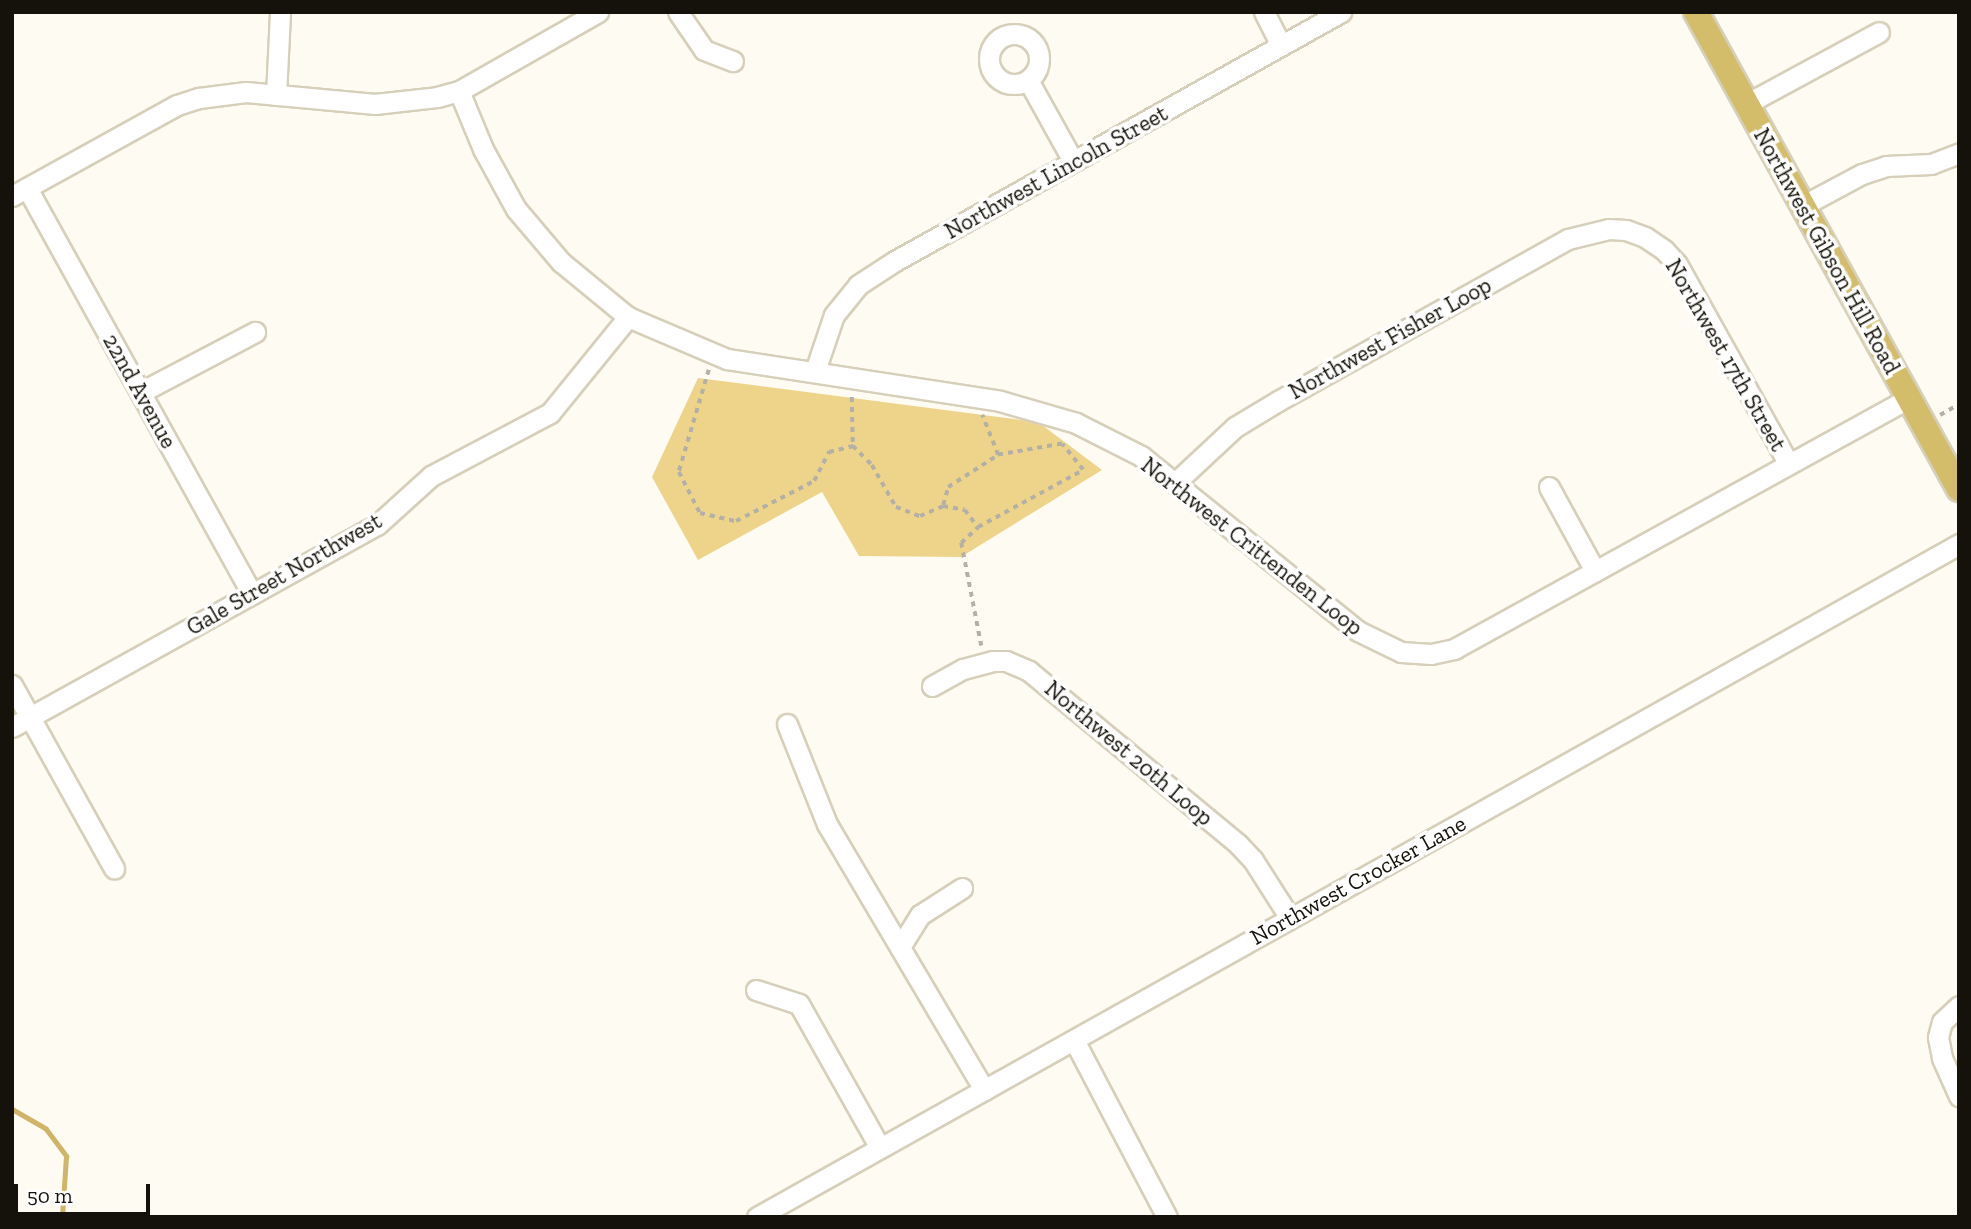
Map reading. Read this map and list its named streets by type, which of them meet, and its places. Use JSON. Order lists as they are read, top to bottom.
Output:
{
  "streets": {
    "main road": ["Northwest Gibson Hill Road"],
    "street": [
      "Northwest Lincoln Street",
      "Northwest Fisher Loop",
      "Northwest 17th Street",
      "22nd Avenue",
      "Northwest Crittenden Loop",
      "Gale Street Northwest",
      "Northwest 20th Loop",
      "Northwest Crocker Lane"
    ]
  },
  "crossings": [
    ["Northwest Lincoln Street", "Northwest Crittenden Loop"],
    ["Northwest Gibson Hill Road", "Northwest Crittenden Loop"],
    ["Northwest Fisher Loop", "Northwest 17th Street"],
    ["Northwest Fisher Loop", "Northwest Crittenden Loop"],
    ["Northwest 17th Street", "Northwest Crittenden Loop"],
    ["22nd Avenue", "Gale Street Northwest"],
    ["Northwest Crittenden Loop", "Gale Street Northwest"],
    ["Northwest 20th Loop", "Northwest Crocker Lane"]
  ],
  "scale_bar": "50 m"
}
